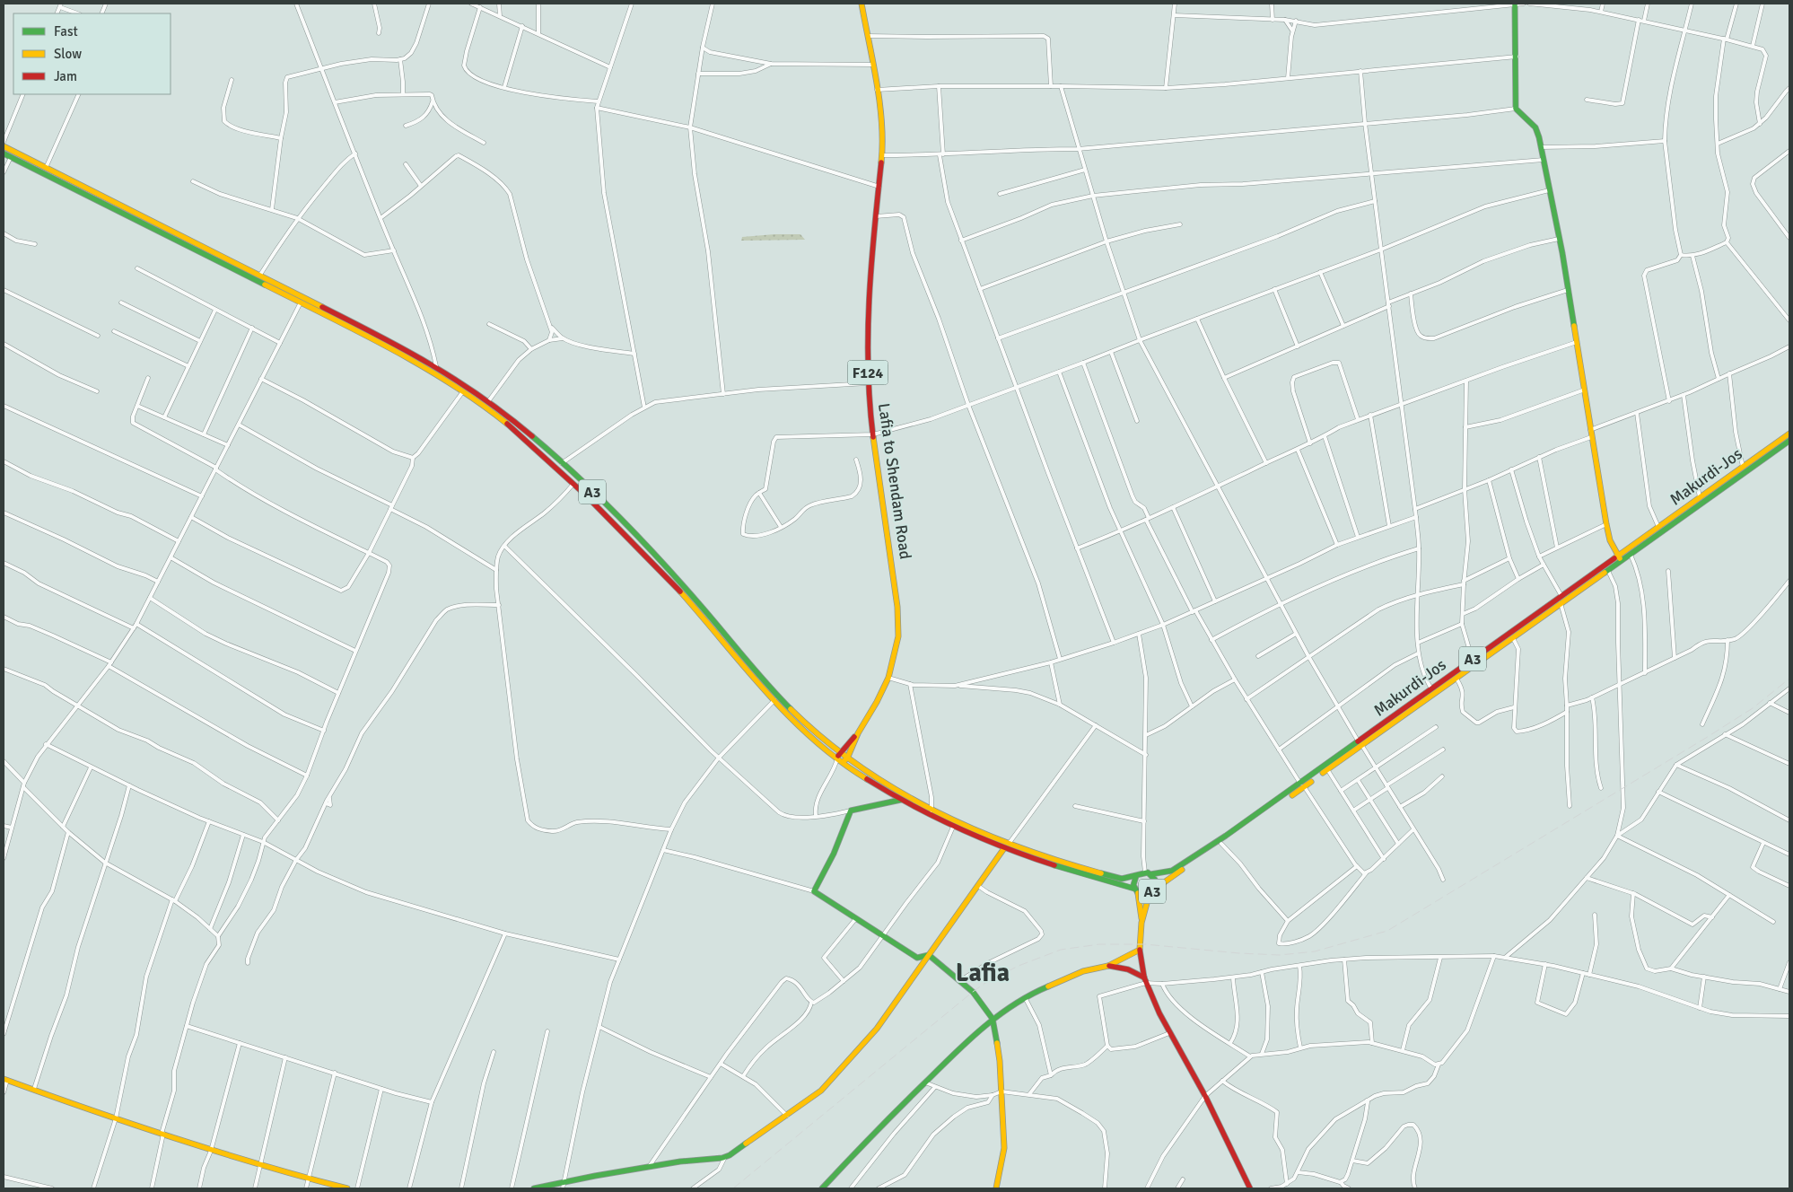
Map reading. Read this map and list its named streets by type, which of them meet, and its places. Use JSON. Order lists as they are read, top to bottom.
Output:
{
  "streets": {
    "main road": [
      "F124",
      "Makurdi-Jos",
      "Lafia to Shendam Road",
      "A3"
    ]
  },
  "crossings": [
    ["F124", "Lafia to Shendam Road"],
    ["F124", "A3"],
    ["Makurdi-Jos", "A3"],
    ["Lafia to Shendam Road", "A3"]
  ],
  "districts": ["Lafia"],
  "legend": ["Fast", "Slow", "Jam"]
}
